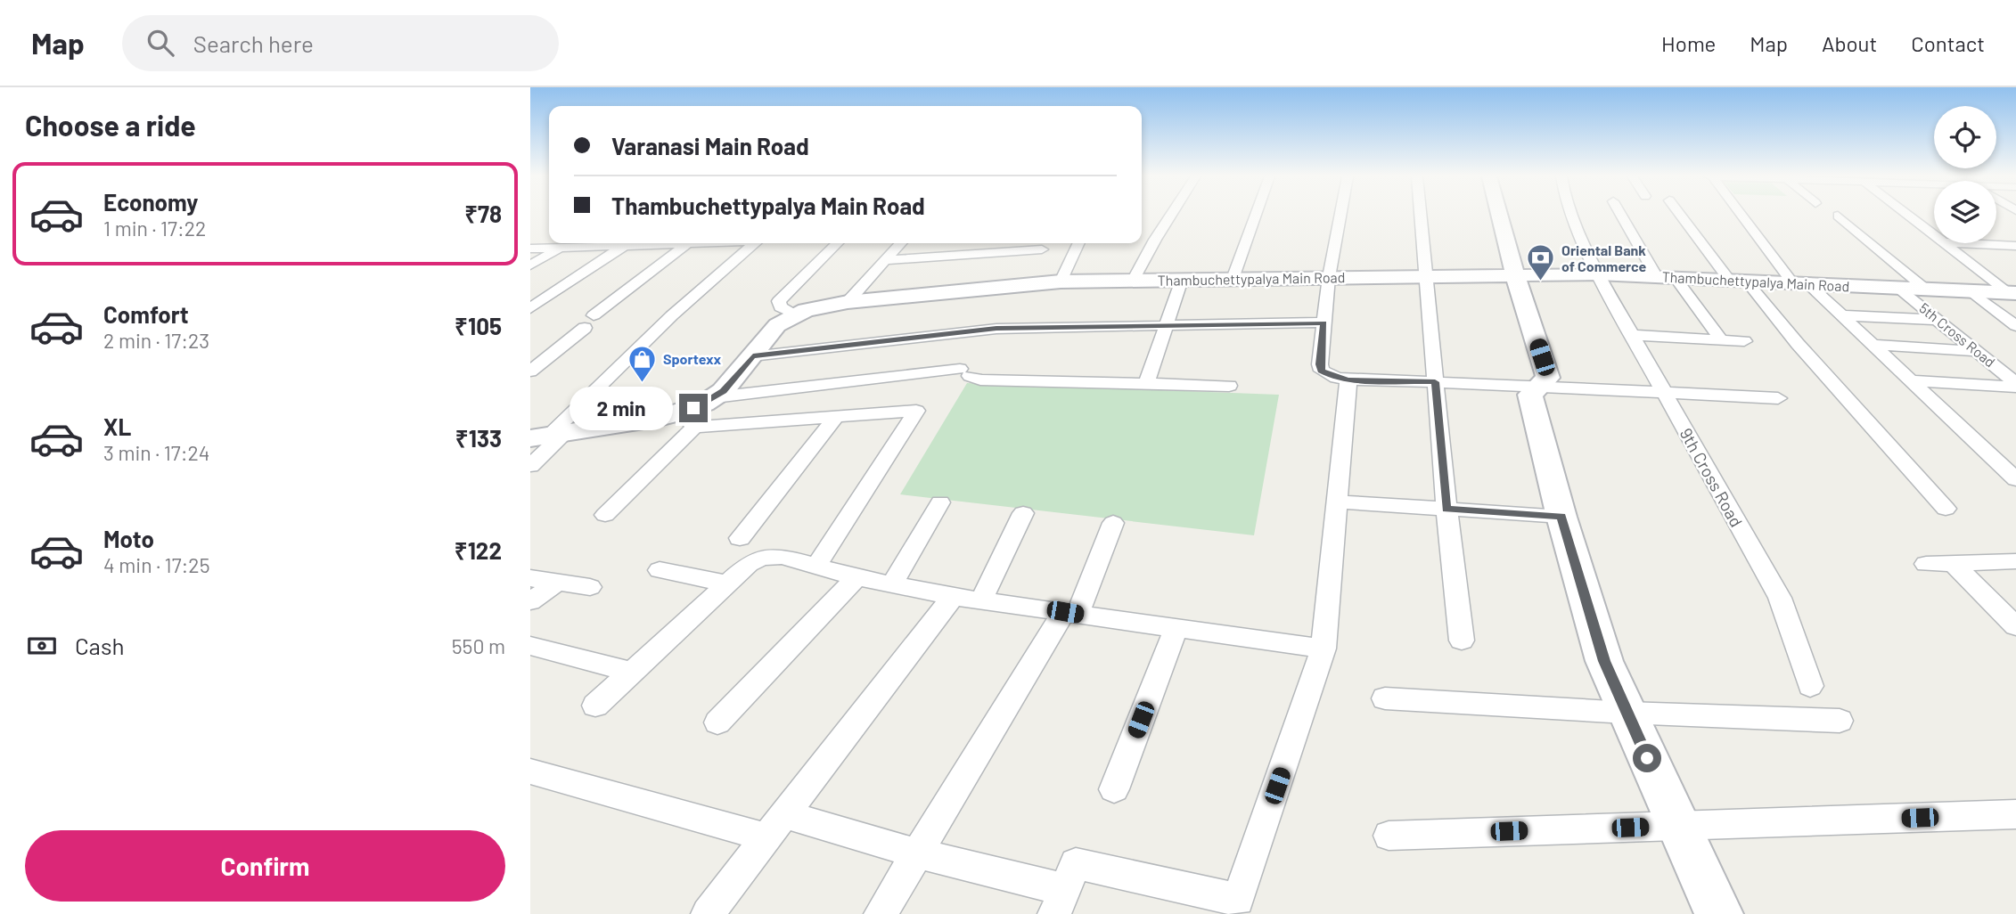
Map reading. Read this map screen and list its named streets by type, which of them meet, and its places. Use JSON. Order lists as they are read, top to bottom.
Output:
{
  "streets": {
    "main road": ["Thambuchettypalya Main Road"],
    "street": ["5th Cross Road", "9th Cross Road"]
  },
  "crossings": [
    ["Thambuchettypalya Main Road", "5th Cross Road"],
    ["Thambuchettypalya Main Road", "9th Cross Road"]
  ],
  "places": {
    "bank": ["Oriental Bank of Commerce"],
    "shop": ["Sportexx"]
  },
  "page": {
    "header": "Map",
    "search": "Search here",
    "nav": [
      "Home",
      "Map",
      "About",
      "Contact"
    ],
    "heading": "Choose a ride",
    "banner": ["Varanasi Main Road", "Thambuchettypalya Main Road"],
    "list": [
      {
        "name": "Economy",
        "note": "1 min · 17:22",
        "value": "₹78"
      },
      {
        "name": "Comfort",
        "note": "2 min · 17:23",
        "value": "₹105"
      },
      {
        "name": "XL",
        "note": "3 min · 17:24",
        "value": "₹133"
      },
      {
        "name": "Moto",
        "note": "4 min · 17:25",
        "value": "₹122"
      }
    ],
    "bubble": "2 min",
    "pay": ["Cash", "550 m"],
    "buttons": "Confirm"
  }
}
